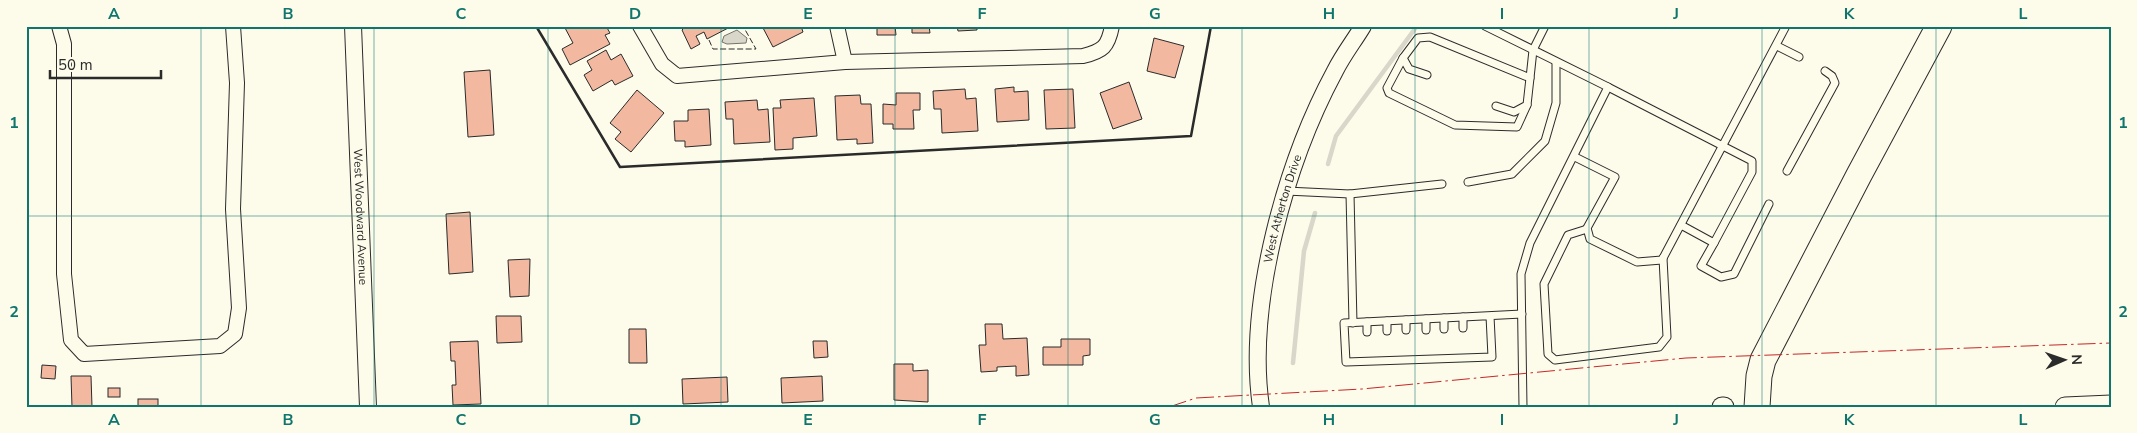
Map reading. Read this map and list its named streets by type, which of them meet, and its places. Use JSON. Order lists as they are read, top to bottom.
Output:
{
  "streets": {
    "street": ["West Atherton Drive", "West Woodward Avenue"]
  },
  "scale_bar": "50 m",
  "north": "right",
  "grid": {
    "columns": [
      "A",
      "B",
      "C",
      "D",
      "E",
      "F",
      "G",
      "H",
      "I",
      "J",
      "K",
      "L"
    ],
    "rows": ["1", "2"]
  }
}
